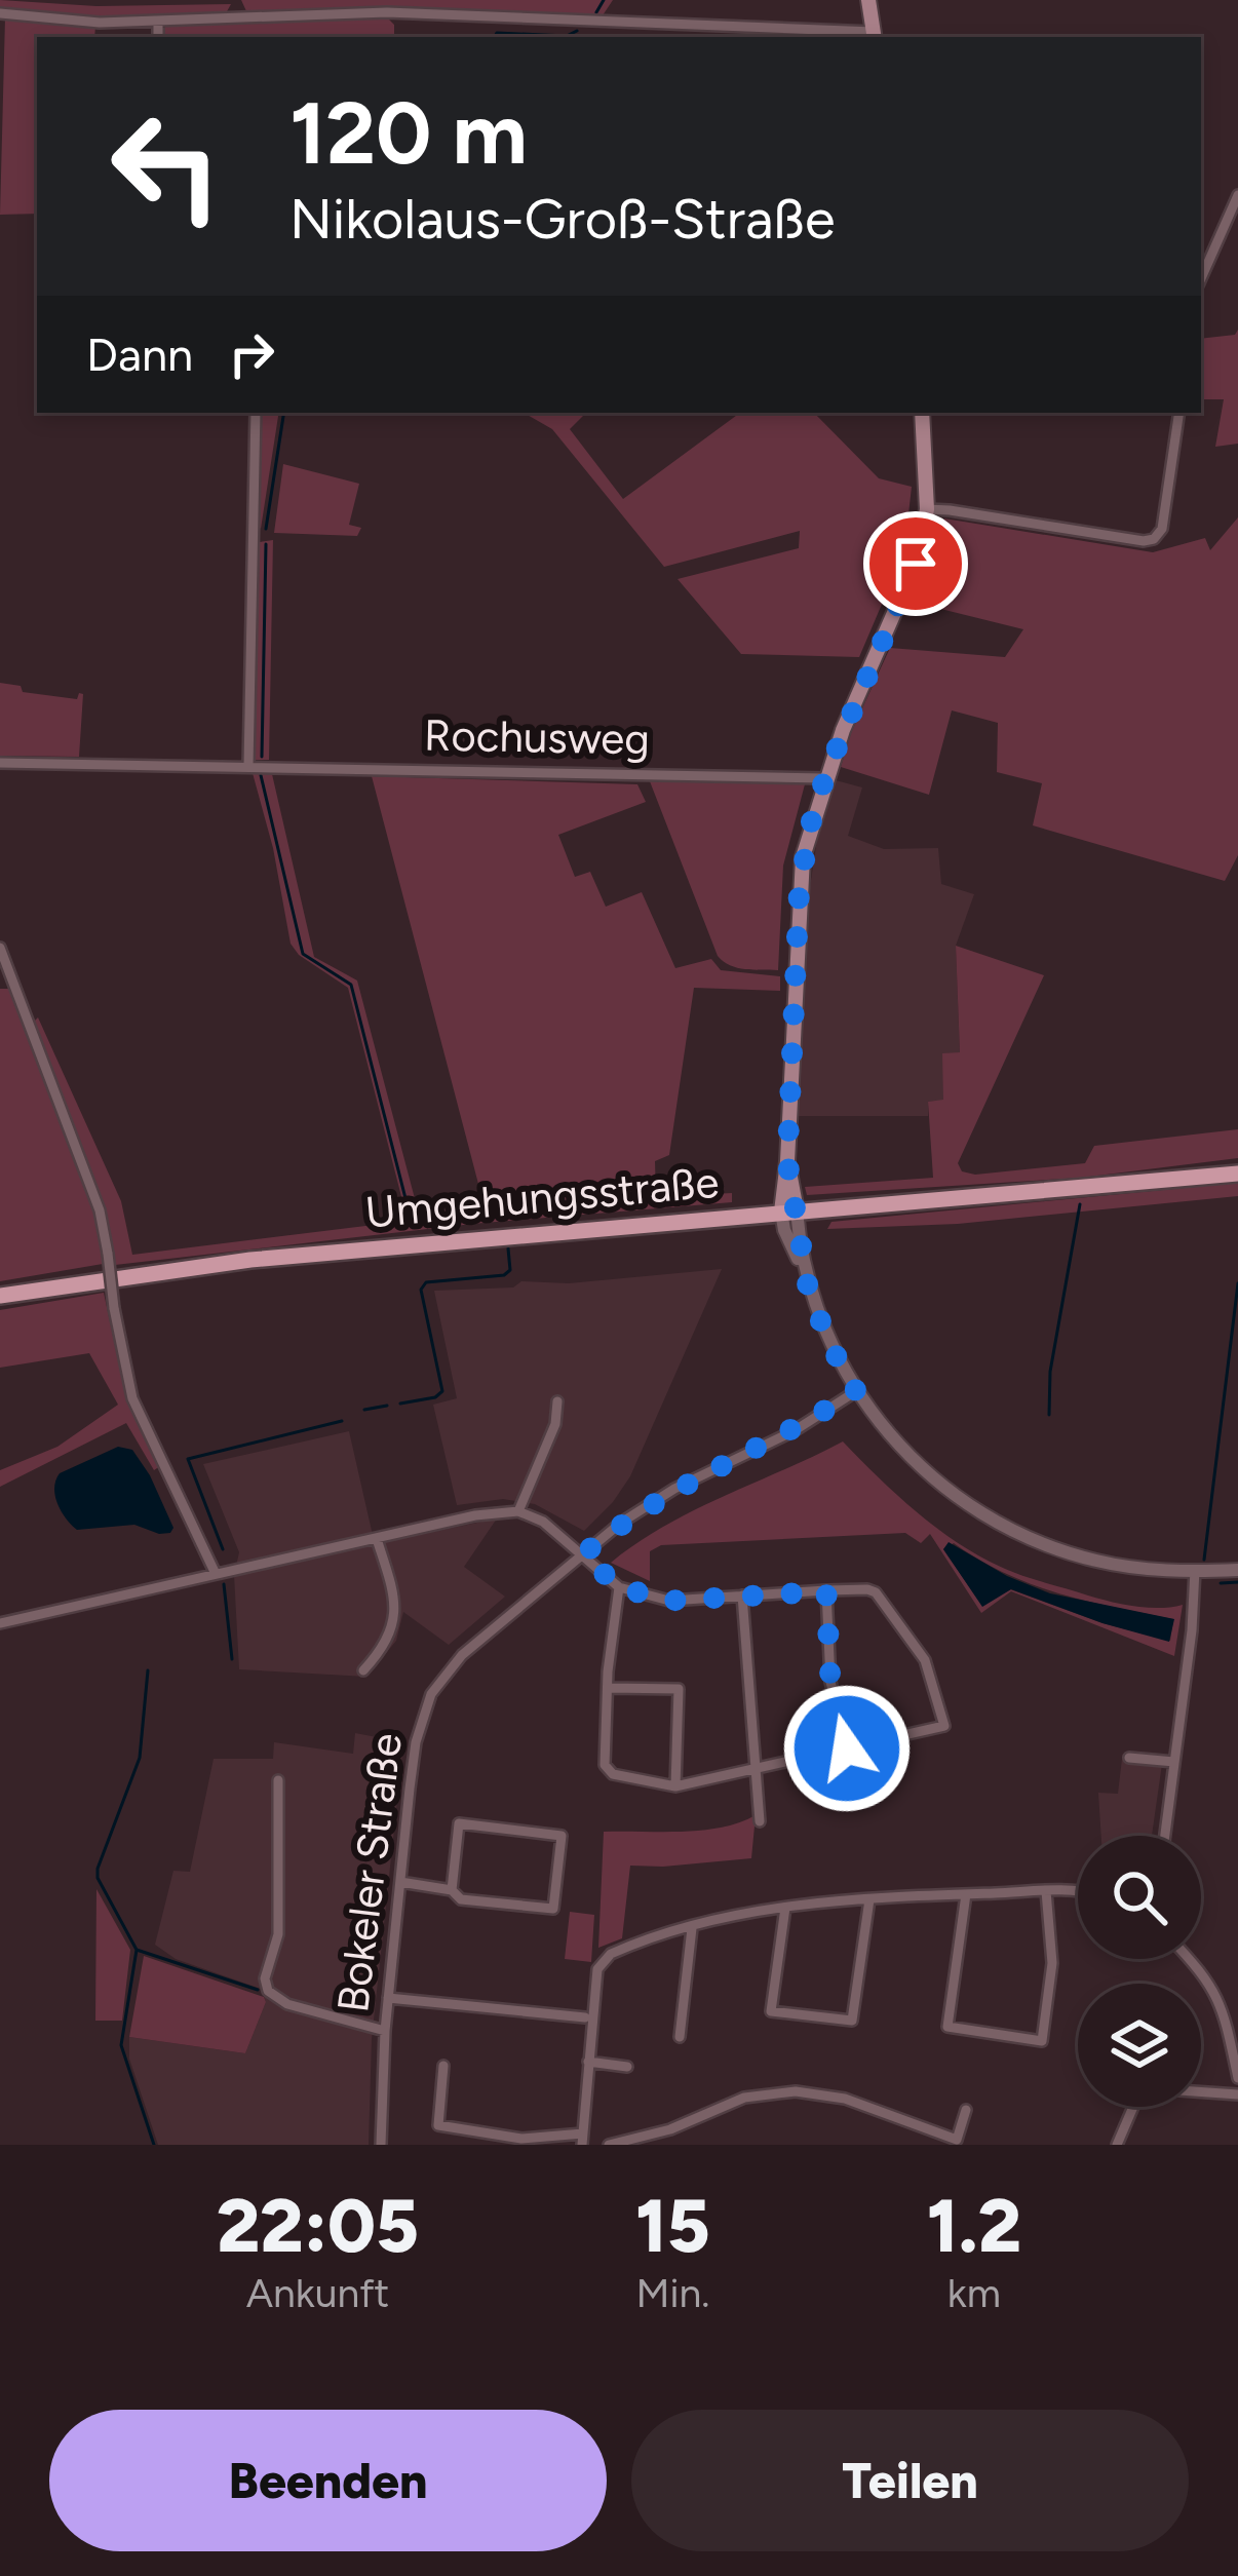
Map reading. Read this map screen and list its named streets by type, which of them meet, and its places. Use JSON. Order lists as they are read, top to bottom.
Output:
{
  "streets": {
    "main road": ["Umgehungsstraße"],
    "street": ["Rochusweg", "Bokeler Straße"]
  },
  "page": {
    "turn": ["120 m", "Nikolaus-Groß-Straße"],
    "then": "Dann",
    "eta": [
      "22:05",
      "Ankunft",
      "15",
      "Min.",
      "1.2",
      "km"
    ],
    "buttons": ["Beenden", "Teilen"]
  }
}
